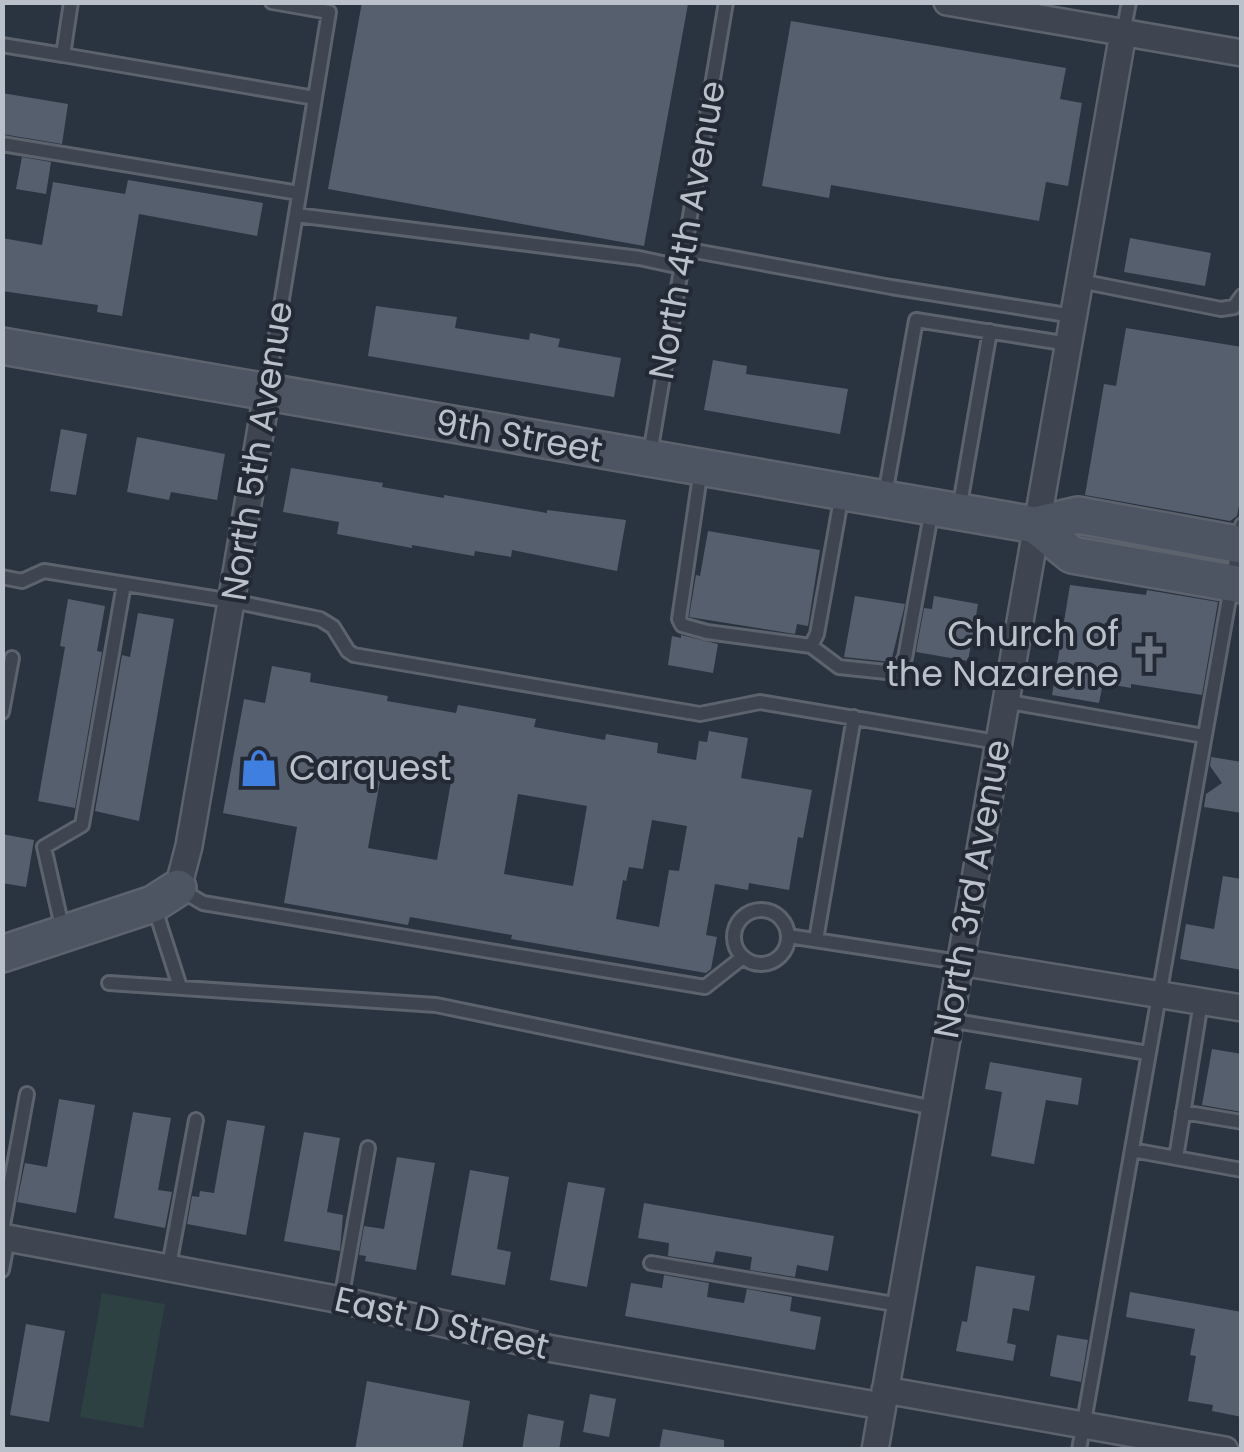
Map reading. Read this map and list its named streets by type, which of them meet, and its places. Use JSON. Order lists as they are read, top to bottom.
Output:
{
  "streets": {
    "street": [
      "9th Street",
      "North 5th Avenue",
      "North 3rd Avenue",
      "East D Street"
    ],
    "lane": ["North 4th Avenue"]
  },
  "crossings": [
    ["North 4th Avenue", "9th Street"],
    ["9th Street", "North 5th Avenue"],
    ["9th Street", "North 3rd Avenue"],
    ["North 3rd Avenue", "East D Street"]
  ],
  "places": {
    "church": ["Church of the Nazarene"],
    "shop": ["Carquest"]
  }
}
